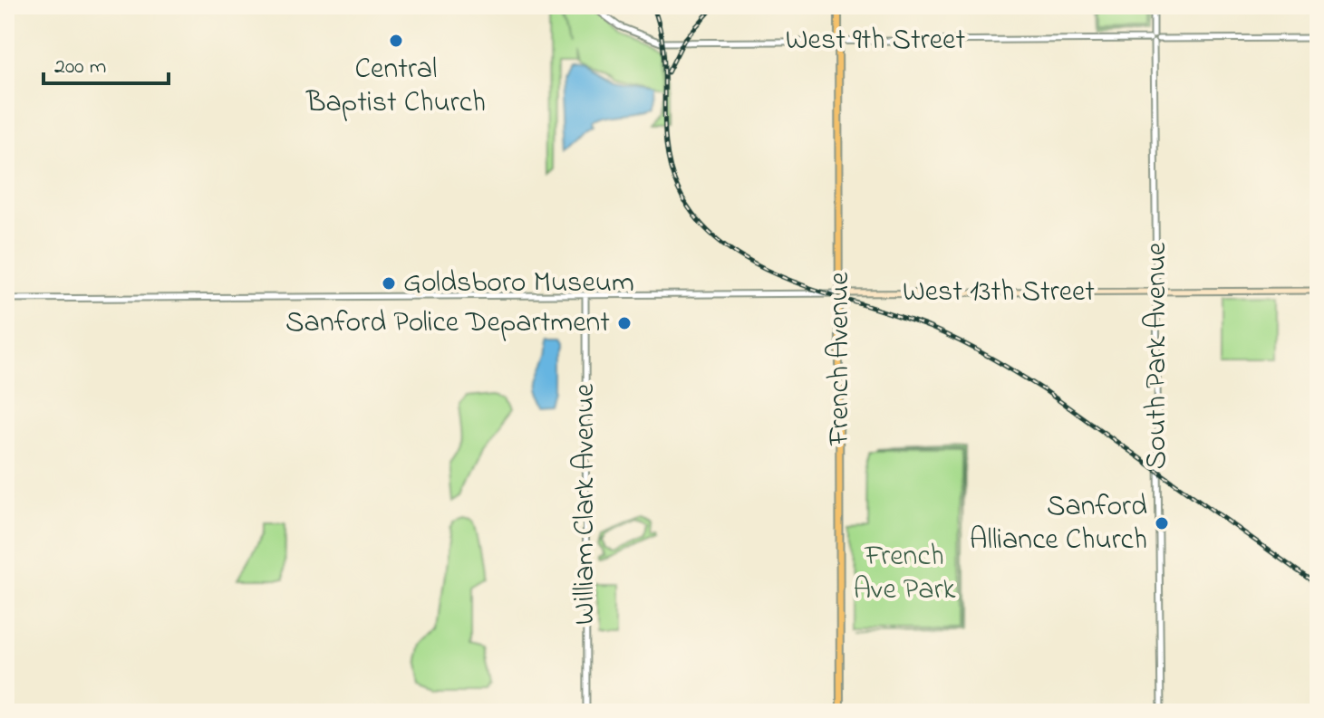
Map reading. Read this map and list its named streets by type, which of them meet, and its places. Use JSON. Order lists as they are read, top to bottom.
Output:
{
  "streets": {
    "main road": ["West 13th Street", "French Avenue"],
    "street": ["West 9th Street", "South Park Avenue", "William Clark Avenue"]
  },
  "crossings": [
    ["West 9th Street", "South Park Avenue"],
    ["West 9th Street", "French Avenue"],
    ["West 13th Street", "South Park Avenue"],
    ["West 13th Street", "French Avenue"]
  ],
  "parks": ["French Ave Park"],
  "places": [
    "Central Baptist Church",
    "Goldsboro Museum",
    "Sanford Police Department",
    "Sanford Alliance Church"
  ],
  "scale_bar": "200 m"
}
